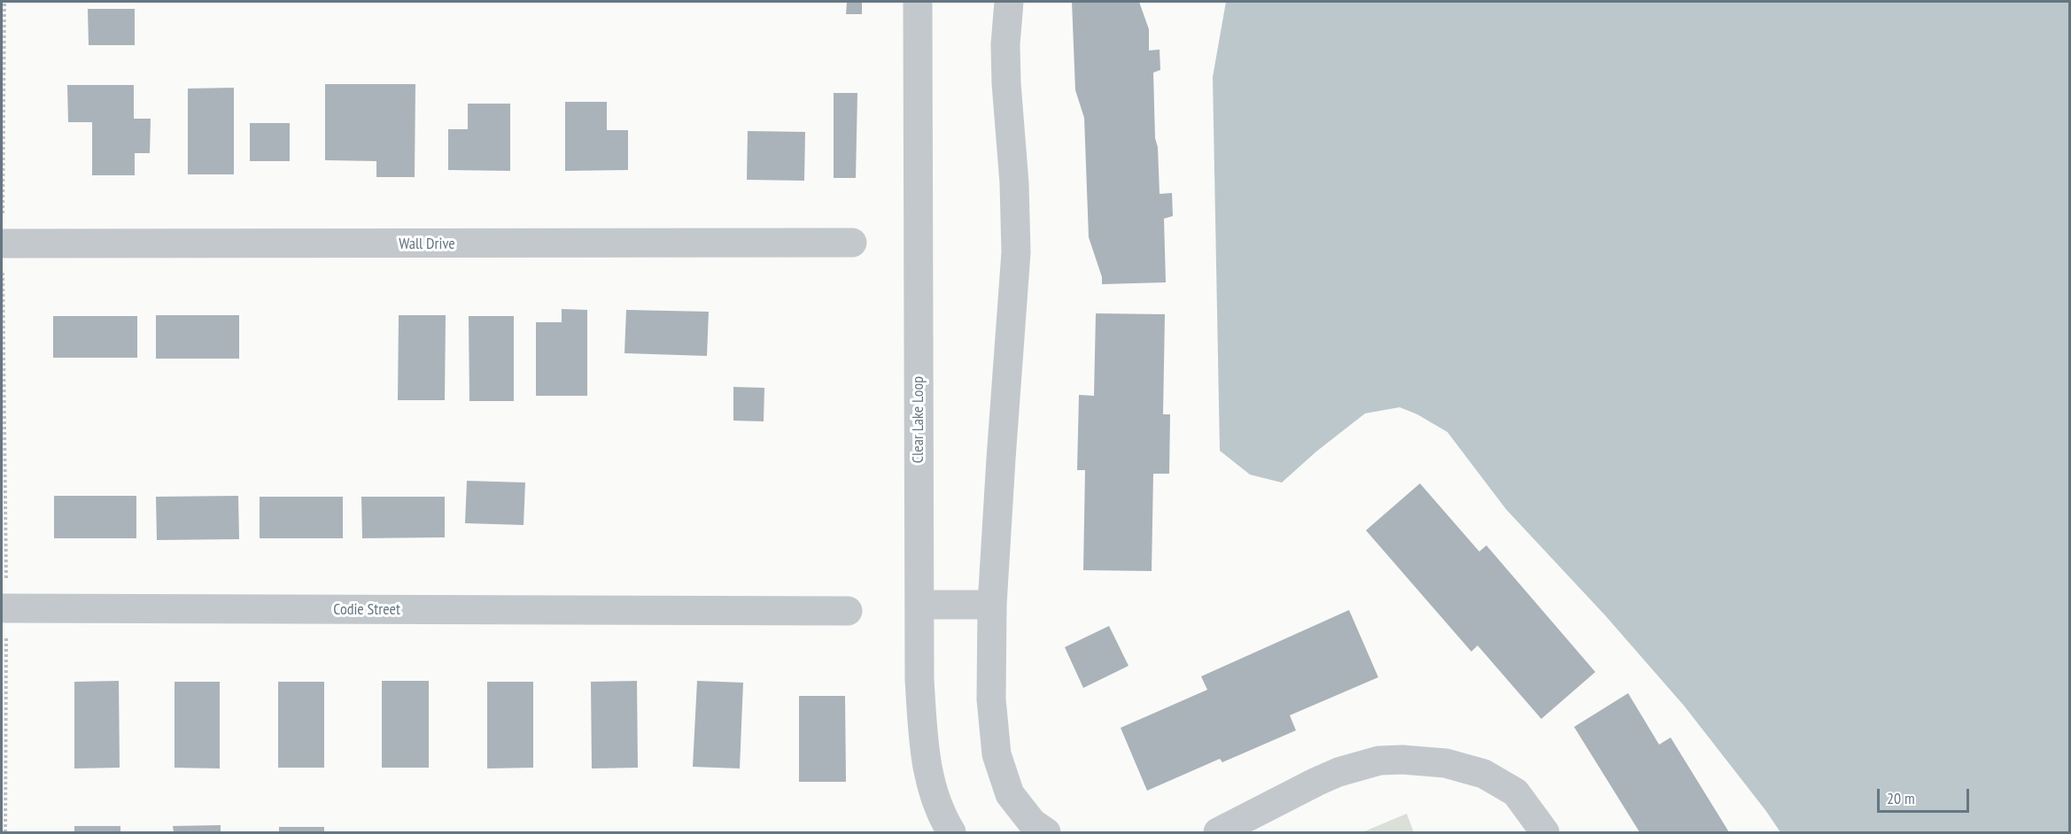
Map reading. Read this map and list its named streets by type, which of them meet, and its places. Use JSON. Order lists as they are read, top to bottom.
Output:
{
  "streets": {
    "street": ["Wall Drive", "Clear Lake Loop", "Codie Street"]
  },
  "scale_bar": "20 m"
}
